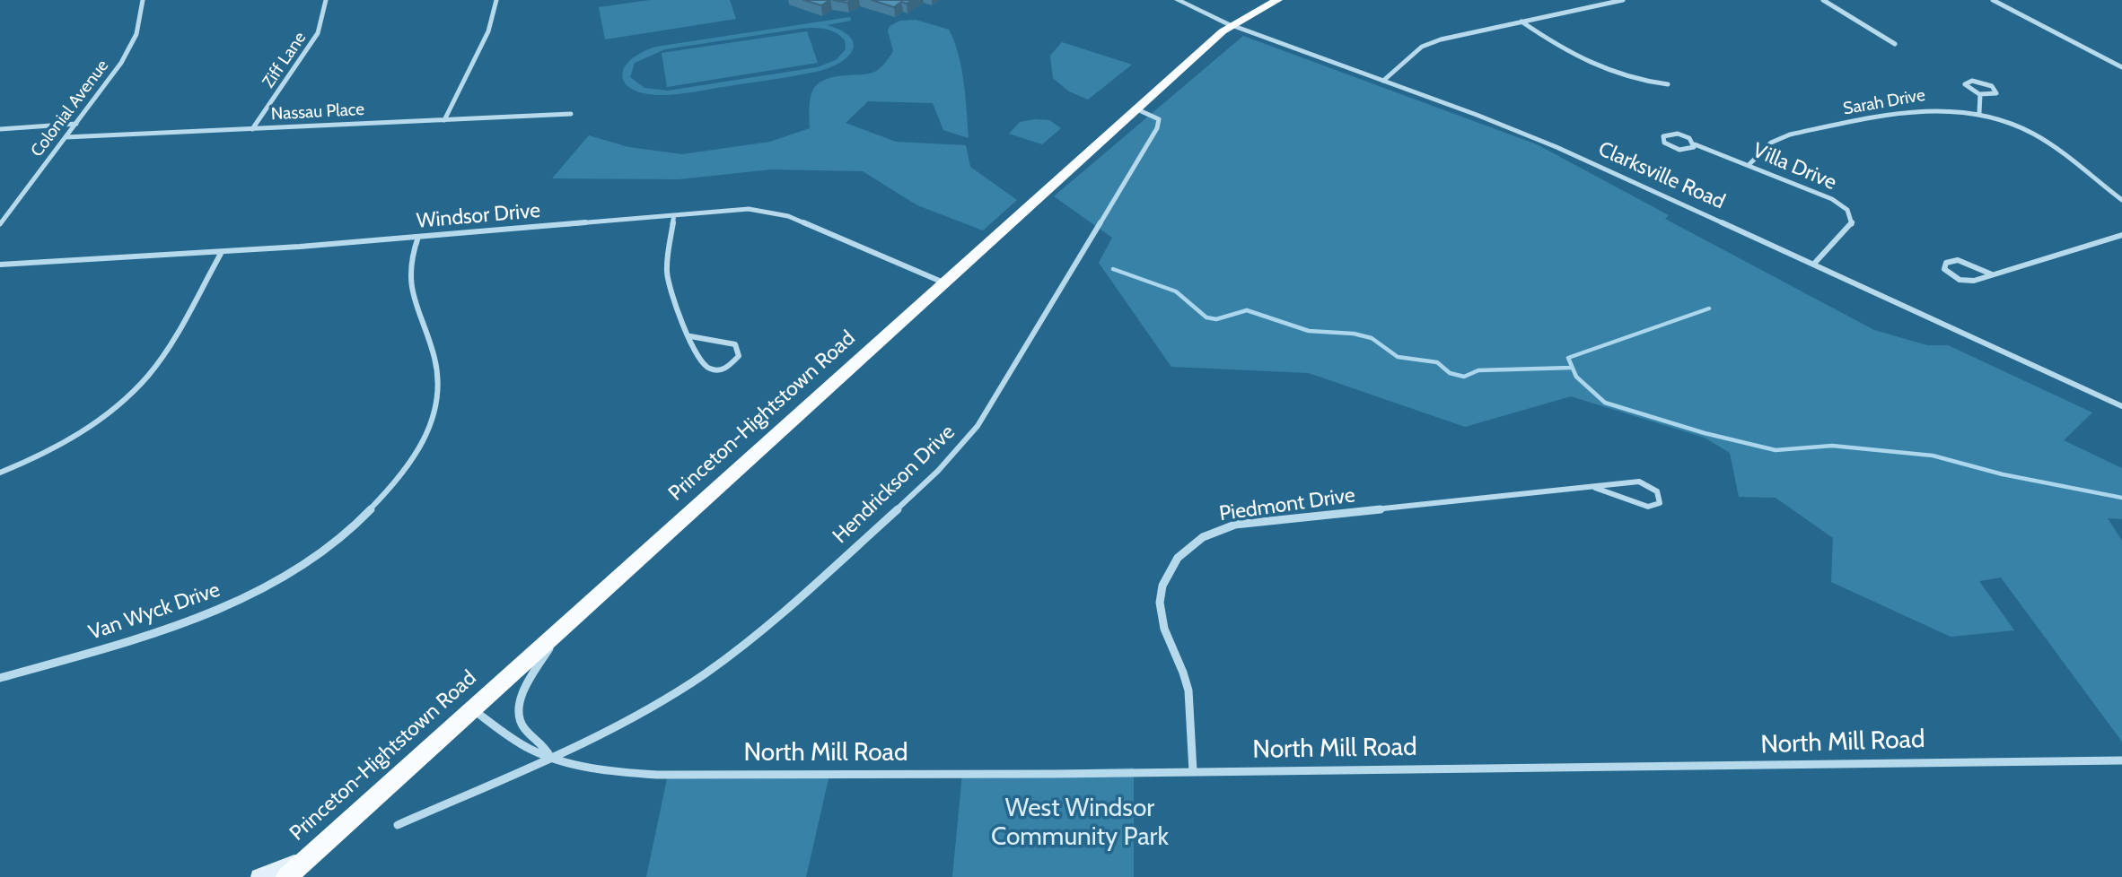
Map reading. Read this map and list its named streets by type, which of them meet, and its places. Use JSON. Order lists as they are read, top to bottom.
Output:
{
  "streets": {
    "main road": ["Princeton-Hightstown Road"],
    "street": [
      "Ziff Lane",
      "Sarah Drive",
      "Colonial Avenue",
      "Nassau Place",
      "Villa Drive",
      "Clarksville Road",
      "Windsor Drive",
      "Hendrickson Drive",
      "Piedmont Drive",
      "Van Wyck Drive",
      "North Mill Road"
    ]
  },
  "crossings": [
    ["Ziff Lane", "Nassau Place"],
    ["Sarah Drive", "Villa Drive"],
    ["Colonial Avenue", "Nassau Place"],
    ["Villa Drive", "Clarksville Road"],
    ["Clarksville Road", "Princeton-Hightstown Road"],
    ["Windsor Drive", "Princeton-Hightstown Road"],
    ["Windsor Drive", "Van Wyck Drive"],
    ["Princeton-Hightstown Road", "Hendrickson Drive"],
    ["Princeton-Hightstown Road", "North Mill Road"],
    ["Hendrickson Drive", "North Mill Road"],
    ["Piedmont Drive", "North Mill Road"]
  ],
  "parks": ["West Windsor Community Park"]
}
